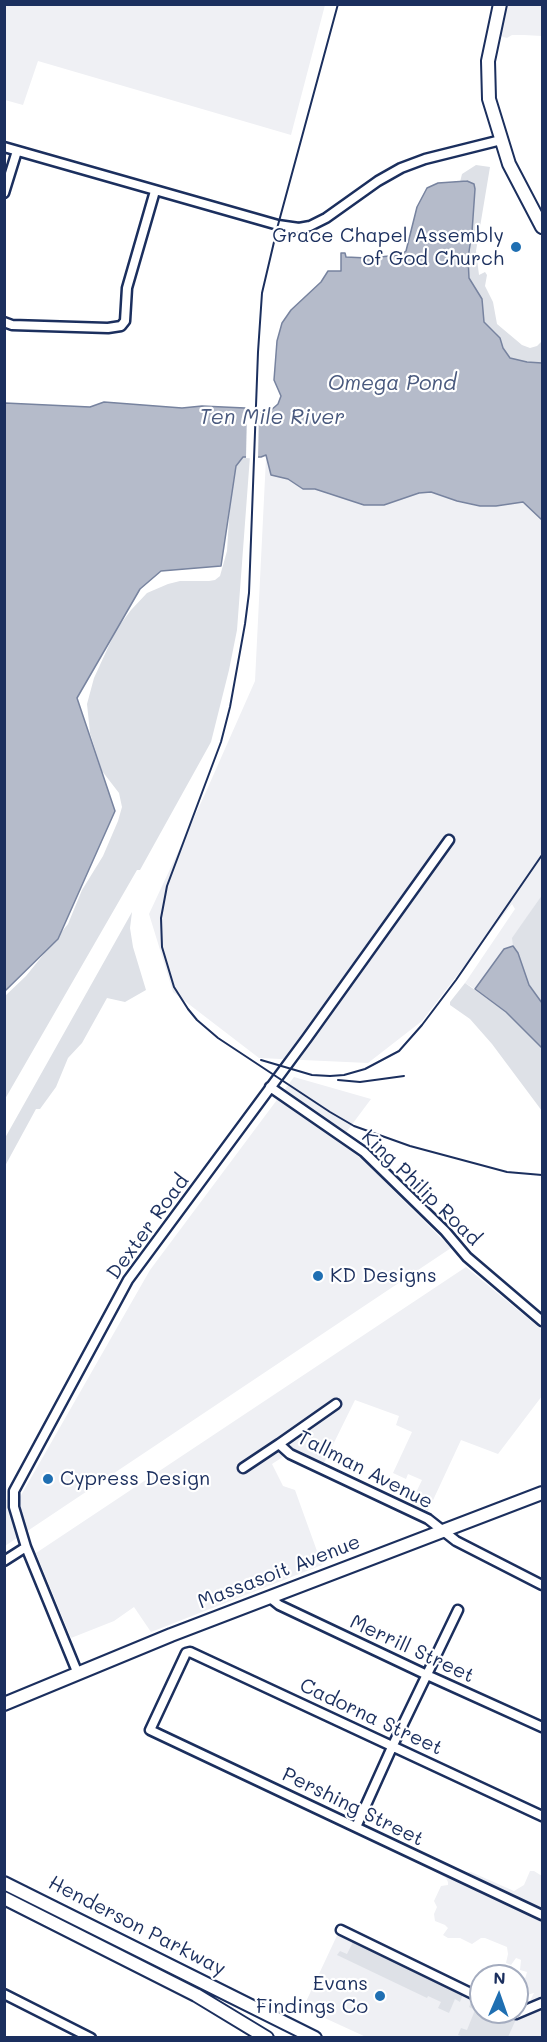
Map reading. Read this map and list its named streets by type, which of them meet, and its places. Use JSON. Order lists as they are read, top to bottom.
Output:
{
  "streets": {
    "main road": ["Massasoit Avenue", "Henderson Parkway"],
    "street": [
      "King Philip Road",
      "Dexter Road",
      "Tallman Avenue",
      "Merrill Street",
      "Cadorna Street",
      "Pershing Street"
    ]
  },
  "crossings": [
    ["King Philip Road", "Dexter Road"],
    ["Tallman Avenue", "Massasoit Avenue"],
    ["Massasoit Avenue", "Merrill Street"],
    ["Cadorna Street", "Pershing Street"]
  ],
  "water": ["Omega Pond", "Ten Mile River"],
  "places": [
    "Grace Chapel Assembly of God Church",
    "KD Designs",
    "Cypress Design",
    "Evans Findings Co"
  ],
  "north": "top"
}
